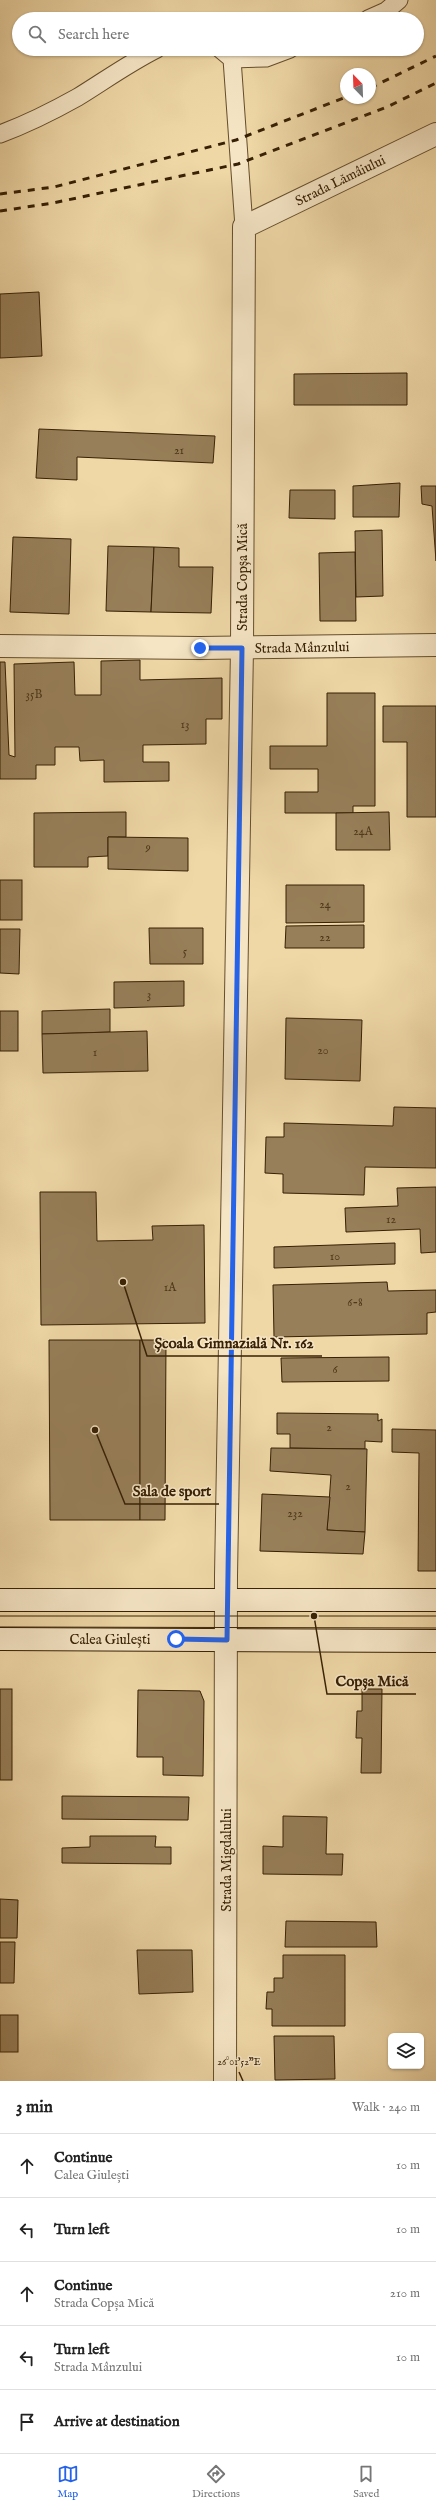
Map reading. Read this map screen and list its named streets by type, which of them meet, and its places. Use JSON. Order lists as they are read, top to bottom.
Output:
{
  "streets": {
    "street": [
      "Strada Lămâiului",
      "Strada Copșa Mică",
      "Strada Mânzului",
      "Calea Giulești",
      "Strada Migdalului"
    ]
  },
  "crossings": [
    ["Strada Lămâiului", "Strada Copșa Mică"],
    ["Strada Copșa Mică", "Strada Mânzului"],
    ["Strada Copșa Mică", "Calea Giulești"],
    ["Strada Copșa Mică", "Strada Migdalului"],
    ["Calea Giulești", "Strada Migdalului"]
  ],
  "places": ["Școala Gimnazială Nr. 162", "Sala de sport", "Copșa Mică"],
  "house_numbers": [
    "21",
    "35B",
    "13",
    "24A",
    "9",
    "24",
    "22",
    "5",
    "3",
    "20",
    "1",
    "12",
    "10",
    "1A",
    "6-8",
    "6",
    "2",
    "2",
    "232"
  ],
  "north": "top left",
  "page": {
    "search": "Search here",
    "heading": ["3 min", "Walk · 240 m"],
    "list": [
      ["Continue", "Calea Giulești", "10 m"],
      ["Turn left", "10 m"],
      ["Continue", "Strada Copșa Mică", "210 m"],
      ["Turn left", "Strada Mânzului", "10 m"],
      "Arrive at destination"
    ],
    "nav": ["Map", "Directions", "Saved"]
  },
  "coordinates": ["26°01'52\"E"]
}
